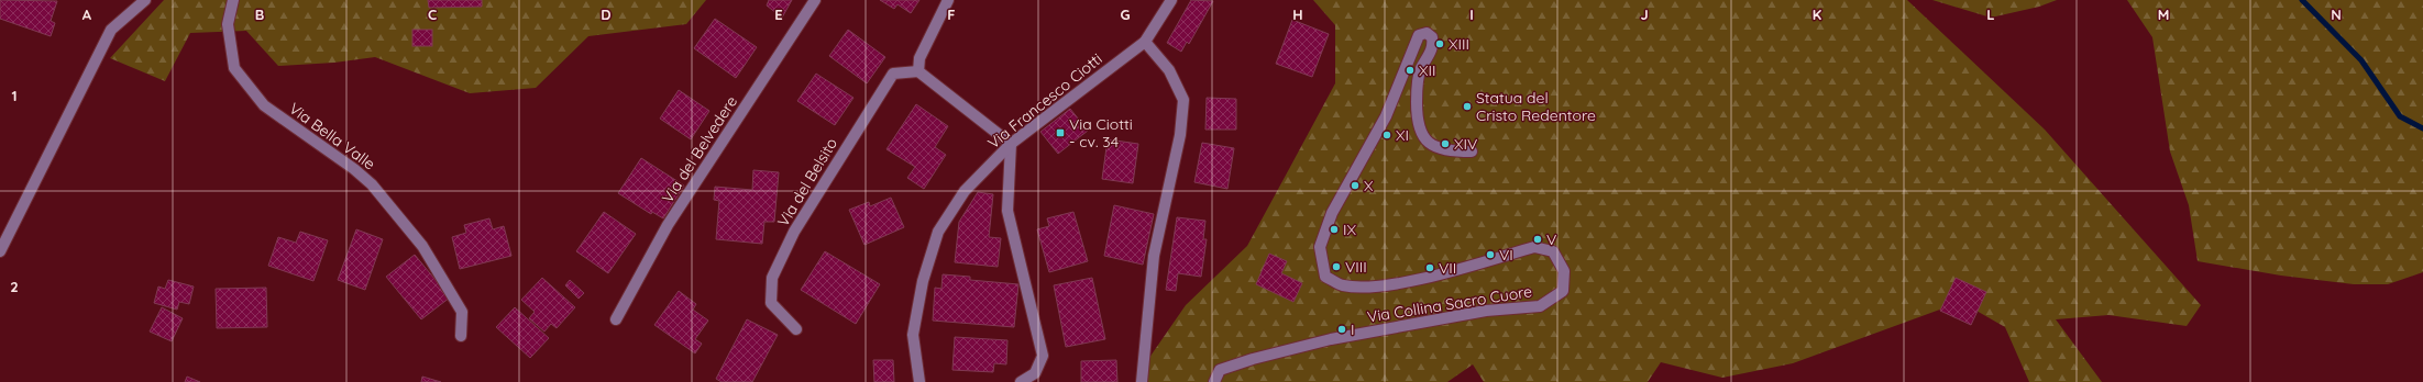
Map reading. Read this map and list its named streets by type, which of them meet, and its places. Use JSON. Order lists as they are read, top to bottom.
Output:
{
  "streets": {
    "street": [
      "Via Francesco Ciotti",
      "Via Bella Valle",
      "Via del Belvedere",
      "Via del Belsito",
      "Via Collina Sacro Cuore"
    ]
  },
  "places": {
    "other": [
      "XIII",
      "XII",
      "Statua del Cristo Redentore",
      "XI",
      "XIV",
      "X",
      "IX",
      "V",
      "VI",
      "VIII",
      "VII",
      "I"
    ],
    "transit": ["Via Ciotti - cv. 34"]
  },
  "grid": {
    "columns": [
      "A",
      "B",
      "C",
      "D",
      "E",
      "F",
      "G",
      "H",
      "I",
      "J",
      "K",
      "L",
      "M",
      "N"
    ],
    "rows": ["1", "2"]
  }
}
